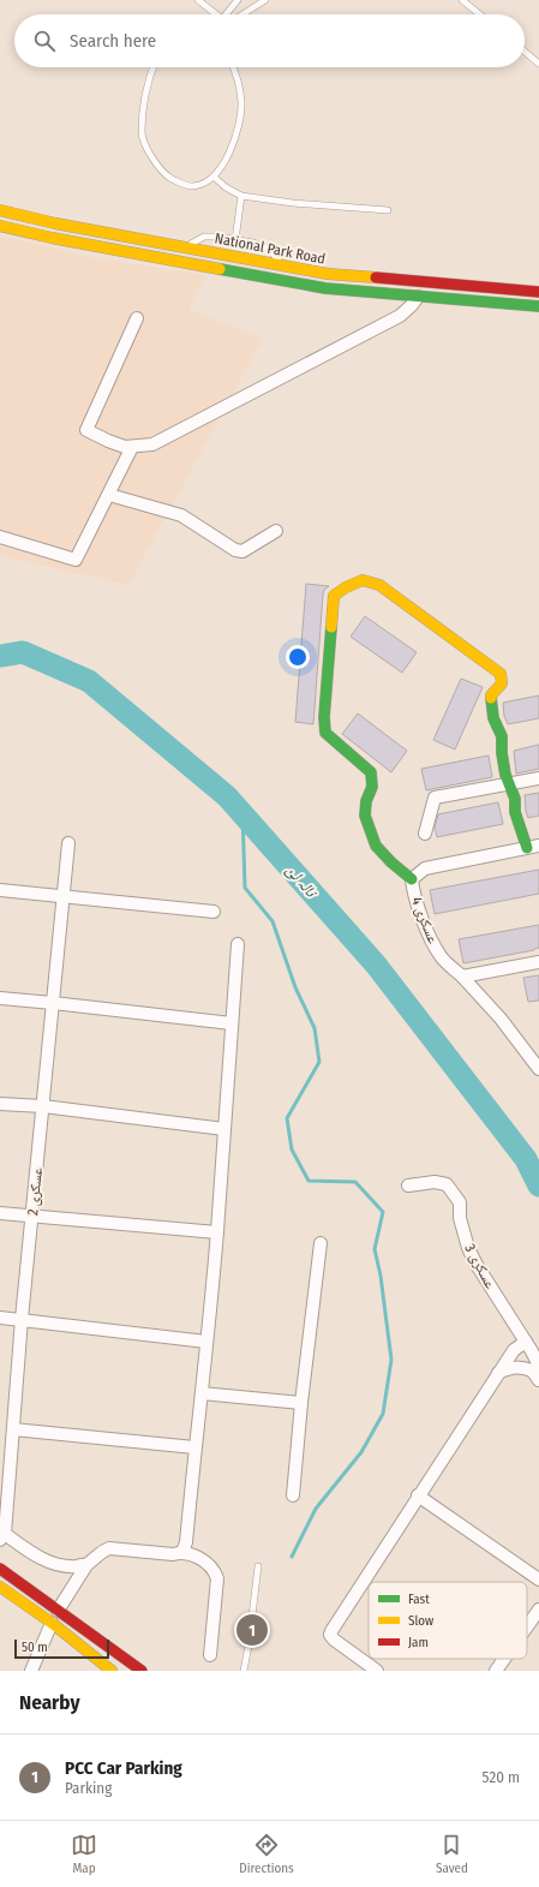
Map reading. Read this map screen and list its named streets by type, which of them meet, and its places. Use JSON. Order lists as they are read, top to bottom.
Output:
{
  "streets": {
    "street": [
      "National Park Road",
      "عسکری 4",
      "عسکری 2",
      "عسکری 3"
    ]
  },
  "water": ["نالہ لئ"],
  "legend": ["Fast", "Slow", "Jam"],
  "scale_bar": "50 m",
  "page": {
    "search": "Search here",
    "pins": "1",
    "scale": "50 m",
    "heading": "Nearby",
    "list": [
      {
        "mark": "1",
        "name": "PCC Car Parking",
        "note": "Parking",
        "value": "520 m"
      }
    ],
    "nav": ["Map", "Directions", "Saved"]
  }
}
